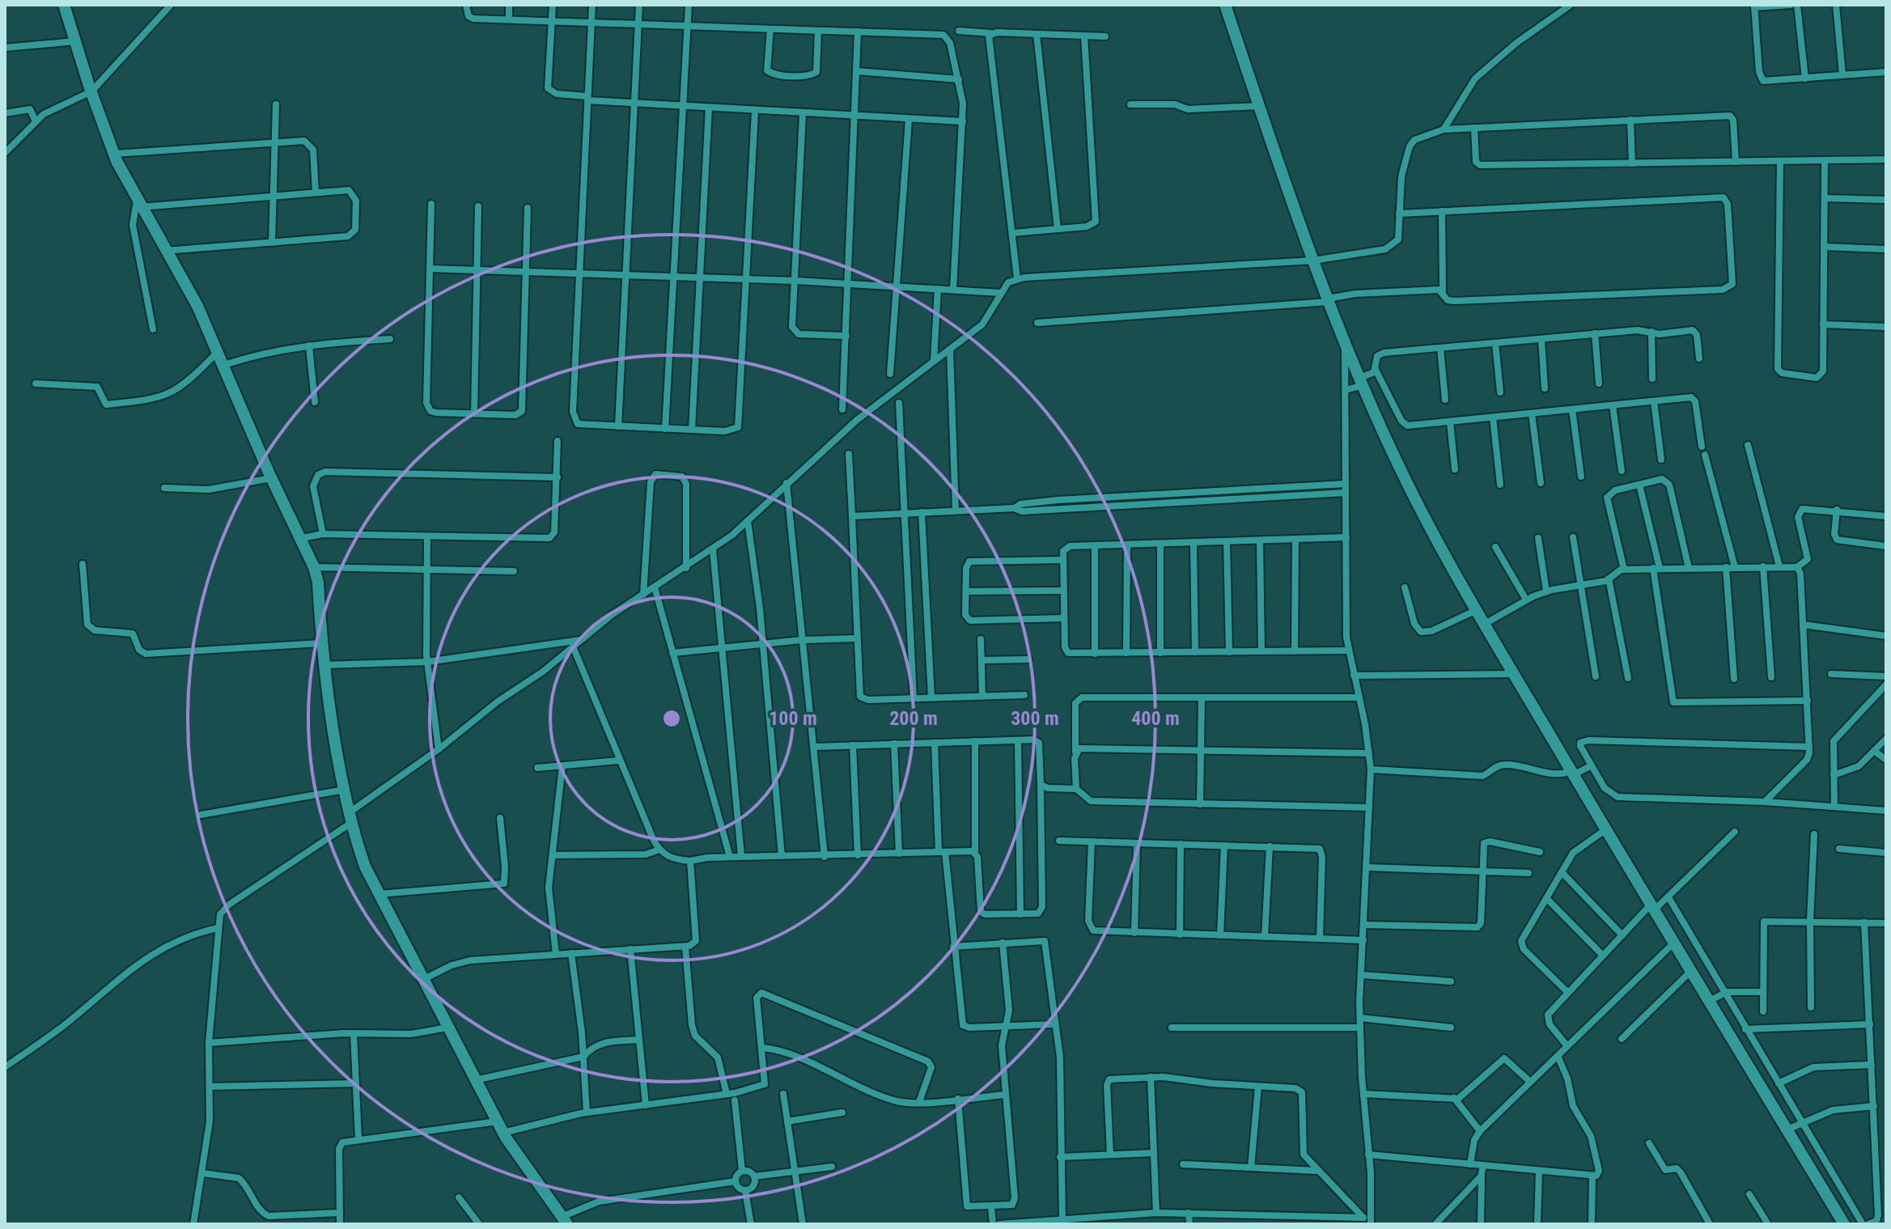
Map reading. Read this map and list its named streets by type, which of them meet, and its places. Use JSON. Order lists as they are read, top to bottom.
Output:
{
  "rings": [
    "100 m",
    "200 m",
    "300 m",
    "400 m"
  ]
}
